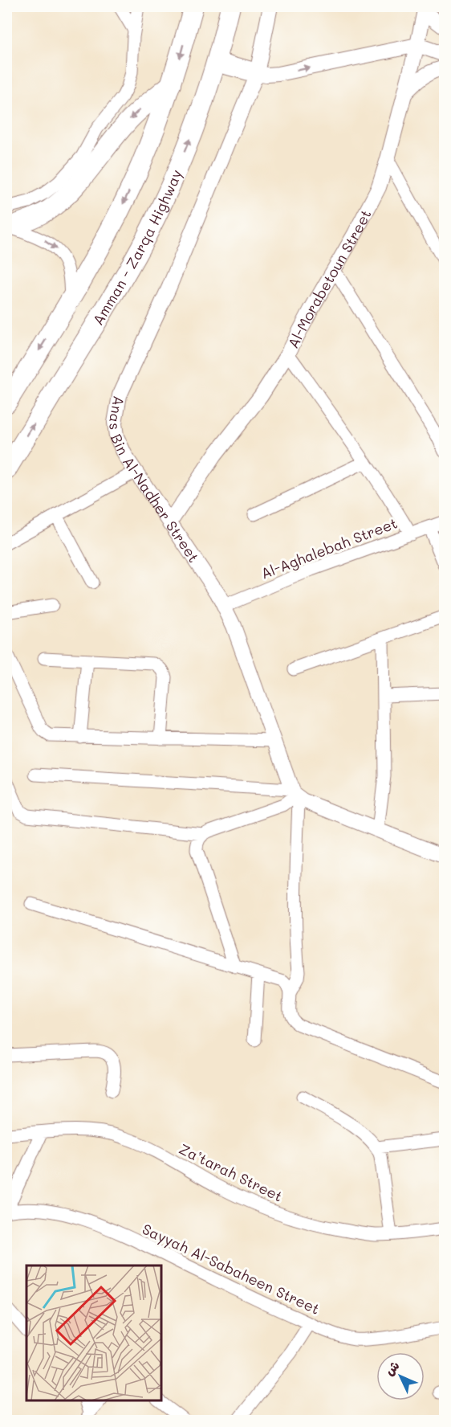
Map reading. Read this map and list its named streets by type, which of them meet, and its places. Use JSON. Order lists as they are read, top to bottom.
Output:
{
  "streets": {
    "highway": ["Amman - Zarqa Highway"],
    "street": [
      "Al-Morabetoun Street",
      "Anas Bin Al-Nadher Street",
      "Al-Aghalebah Street",
      "Za’tarah Street",
      "Sayyah Al-Sabaheen Street"
    ]
  },
  "crossings": [
    ["Al-Morabetoun Street", "Anas Bin Al-Nadher Street"],
    ["Anas Bin Al-Nadher Street", "Al-Aghalebah Street"]
  ],
  "north": "top left"
}
